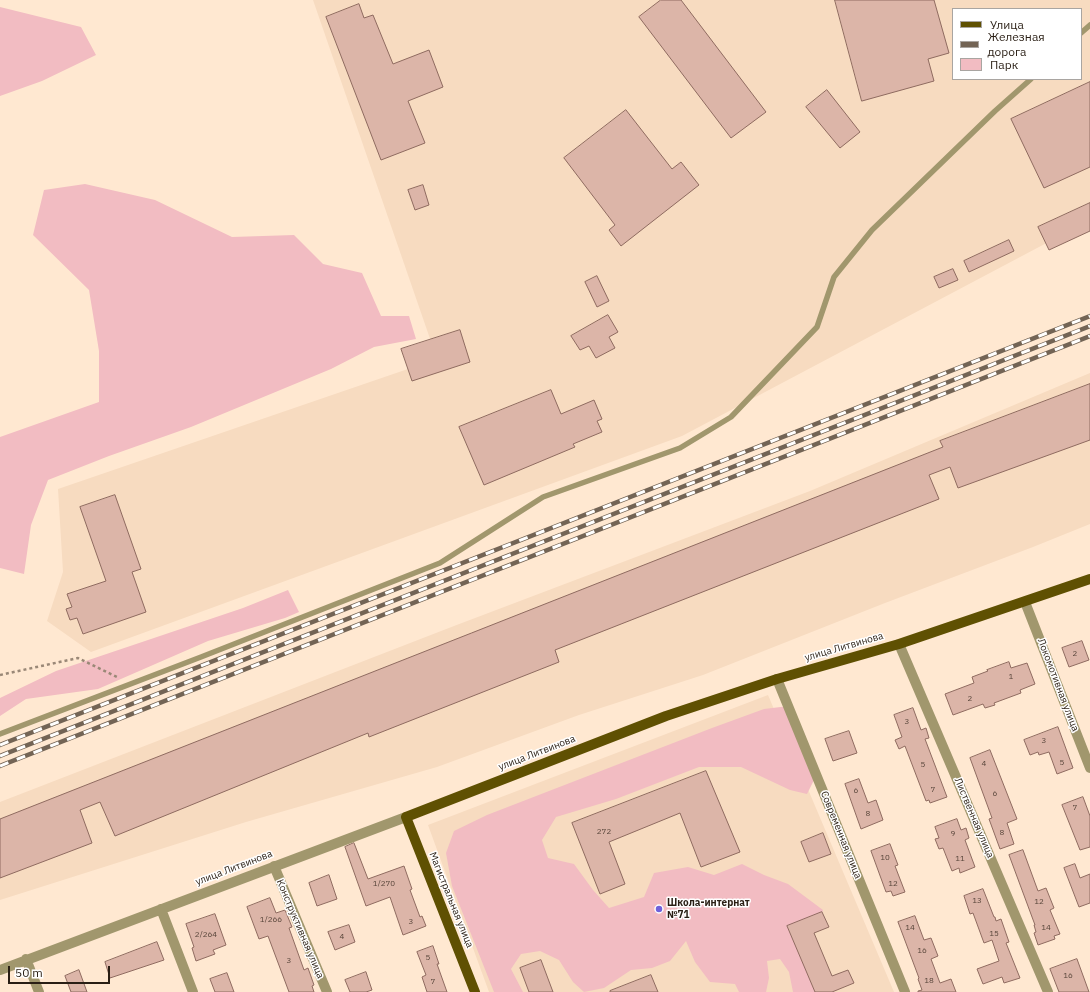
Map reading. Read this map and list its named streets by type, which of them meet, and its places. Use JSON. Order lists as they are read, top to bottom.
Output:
{
  "streets": {
    "main road": ["улица Литвинова", "Магистральная улица"],
    "street": [
      "Локомотивная улица",
      "Лиственная улица",
      "Современная улица",
      "Конструктивная улица"
    ]
  },
  "crossings": [
    ["улица Литвинова", "Локомотивная улица"],
    ["улица Литвинова", "Лиственная улица"],
    ["улица Литвинова", "Современная улица"],
    ["улица Литвинова", "Магистральная улица"],
    ["улица Литвинова", "Конструктивная улица"]
  ],
  "places": ["Школа-интернат №71"],
  "house_numbers": [
    "2",
    "1",
    "2",
    "3",
    "3",
    "5",
    "4",
    "5",
    "7",
    "6",
    "6",
    "7",
    "8",
    "272",
    "8",
    "9",
    "10",
    "11",
    "1/270",
    "12",
    "13",
    "12",
    "1/266",
    "3",
    "14",
    "14",
    "15",
    "2/264",
    "4",
    "16",
    "5",
    "3",
    "16",
    "18",
    "7"
  ],
  "legend": ["Улица", "Железная дорога", "Парк"],
  "scale_bar": "50 m"
}
